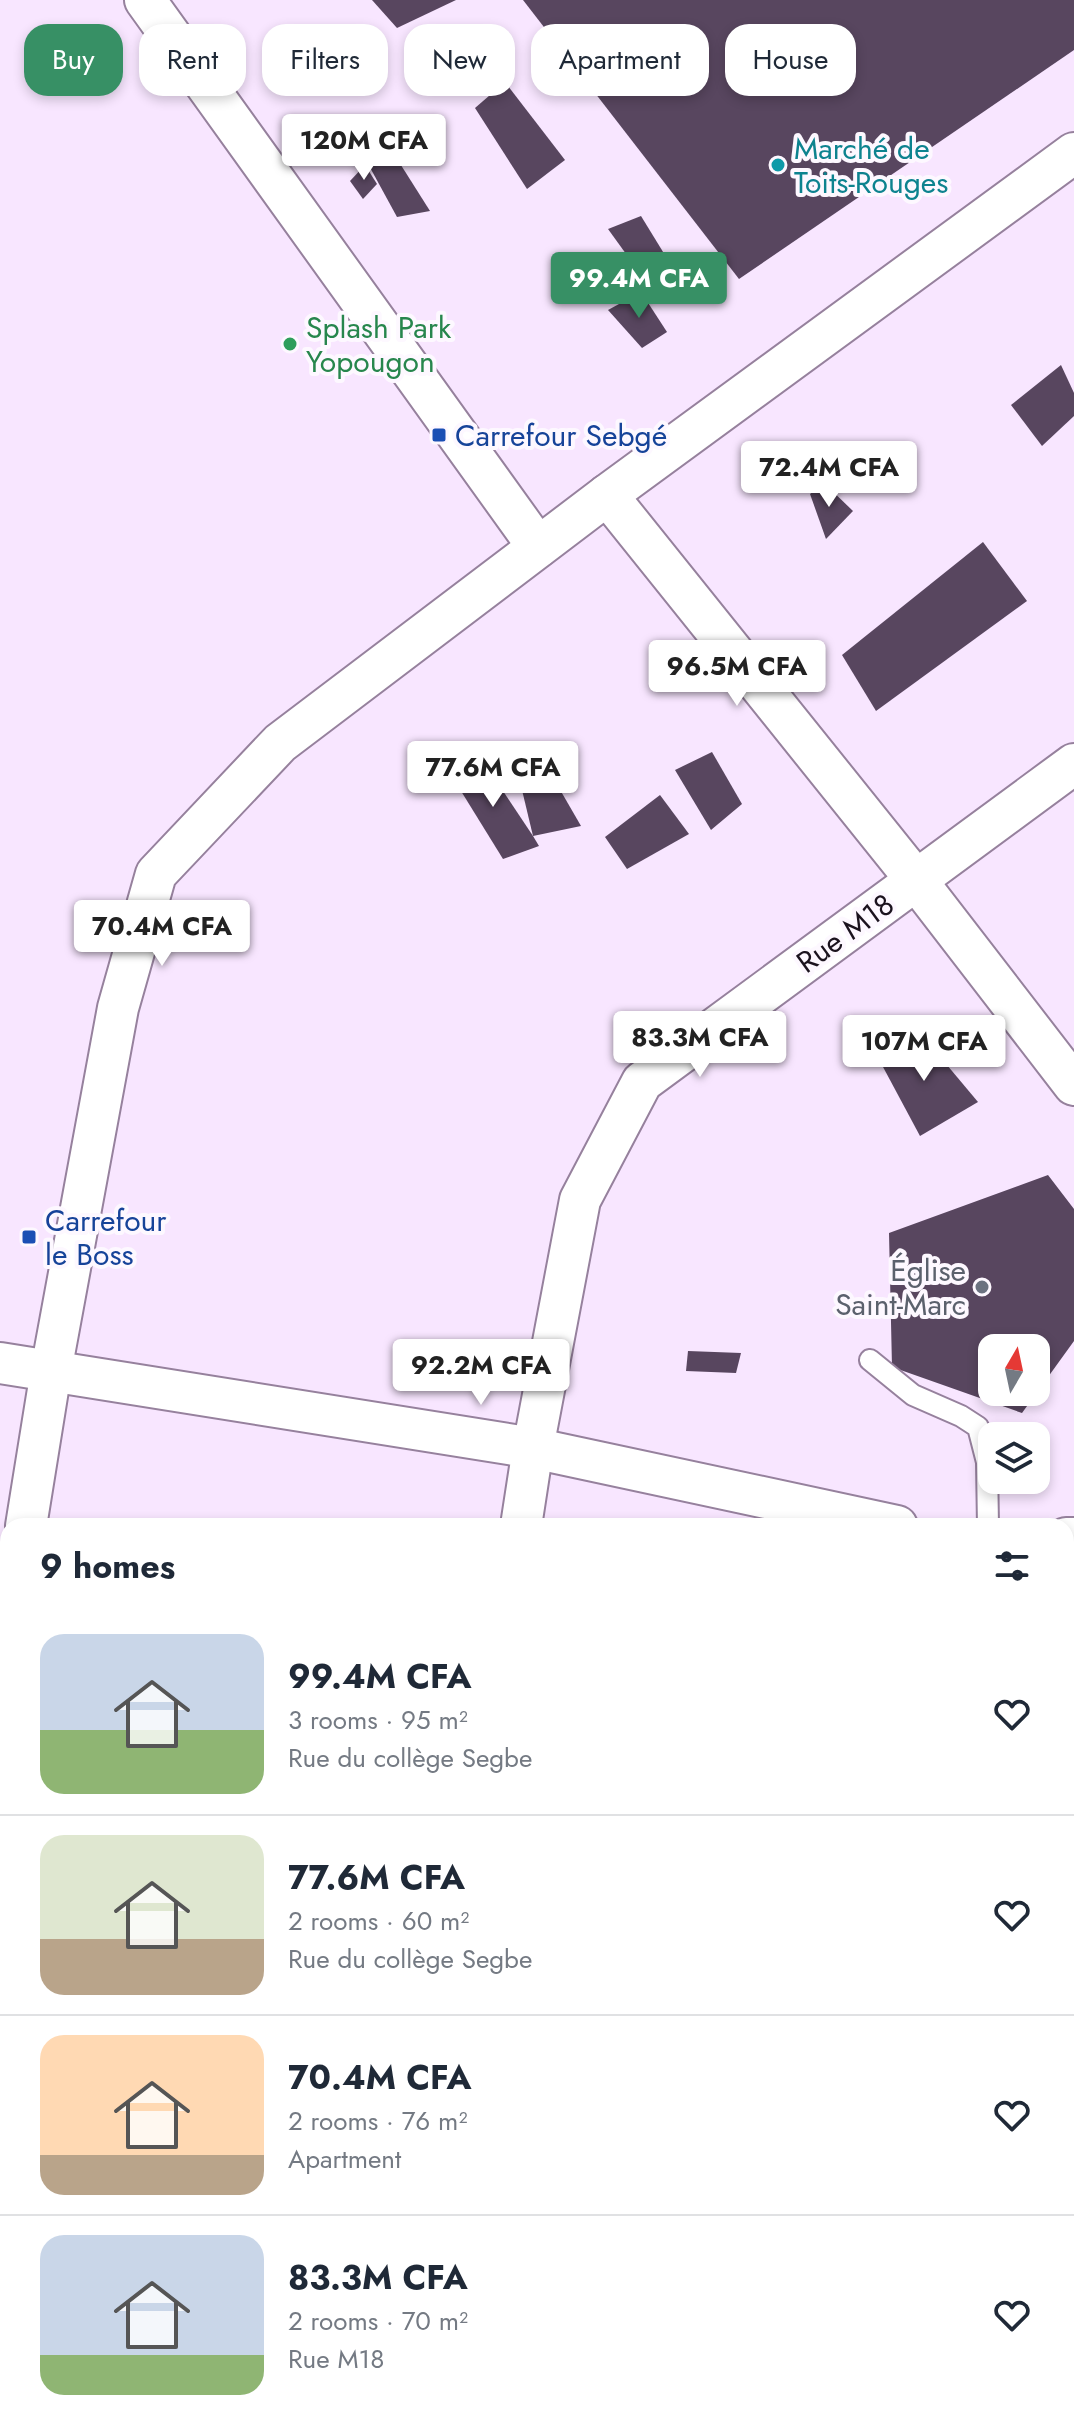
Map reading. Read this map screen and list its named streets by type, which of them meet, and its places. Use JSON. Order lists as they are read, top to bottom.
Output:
{
  "streets": {
    "street": ["Rue M18"]
  },
  "places": {
    "other": ["Marché de Toits-Rouges", "Splash Park Yopougon", "Église Saint-Marc"],
    "transit": ["Carrefour Sebgé", "Carrefour le Boss"]
  },
  "north": "top",
  "page": {
    "chip": [
      "Buy",
      "Rent",
      "Filters",
      "New",
      "Apartment",
      "House"
    ],
    "price": [
      "120M CFA",
      "99.4M CFA",
      "72.4M CFA",
      "96.5M CFA",
      "77.6M CFA",
      "70.4M CFA",
      "83.3M CFA",
      "107M CFA",
      "92.2M CFA"
    ],
    "heading": "9 homes",
    "list": [
      {
        "name": "99.4M CFA",
        "note": "3 rooms · 95 m² · Rue du collège Segbe"
      },
      {
        "name": "77.6M CFA",
        "note": "2 rooms · 60 m² · Rue du collège Segbe"
      },
      {
        "name": "70.4M CFA",
        "note": "2 rooms · 76 m² · Apartment"
      },
      {
        "name": "83.3M CFA",
        "note": "2 rooms · 70 m² · Rue M18"
      }
    ]
  }
}
